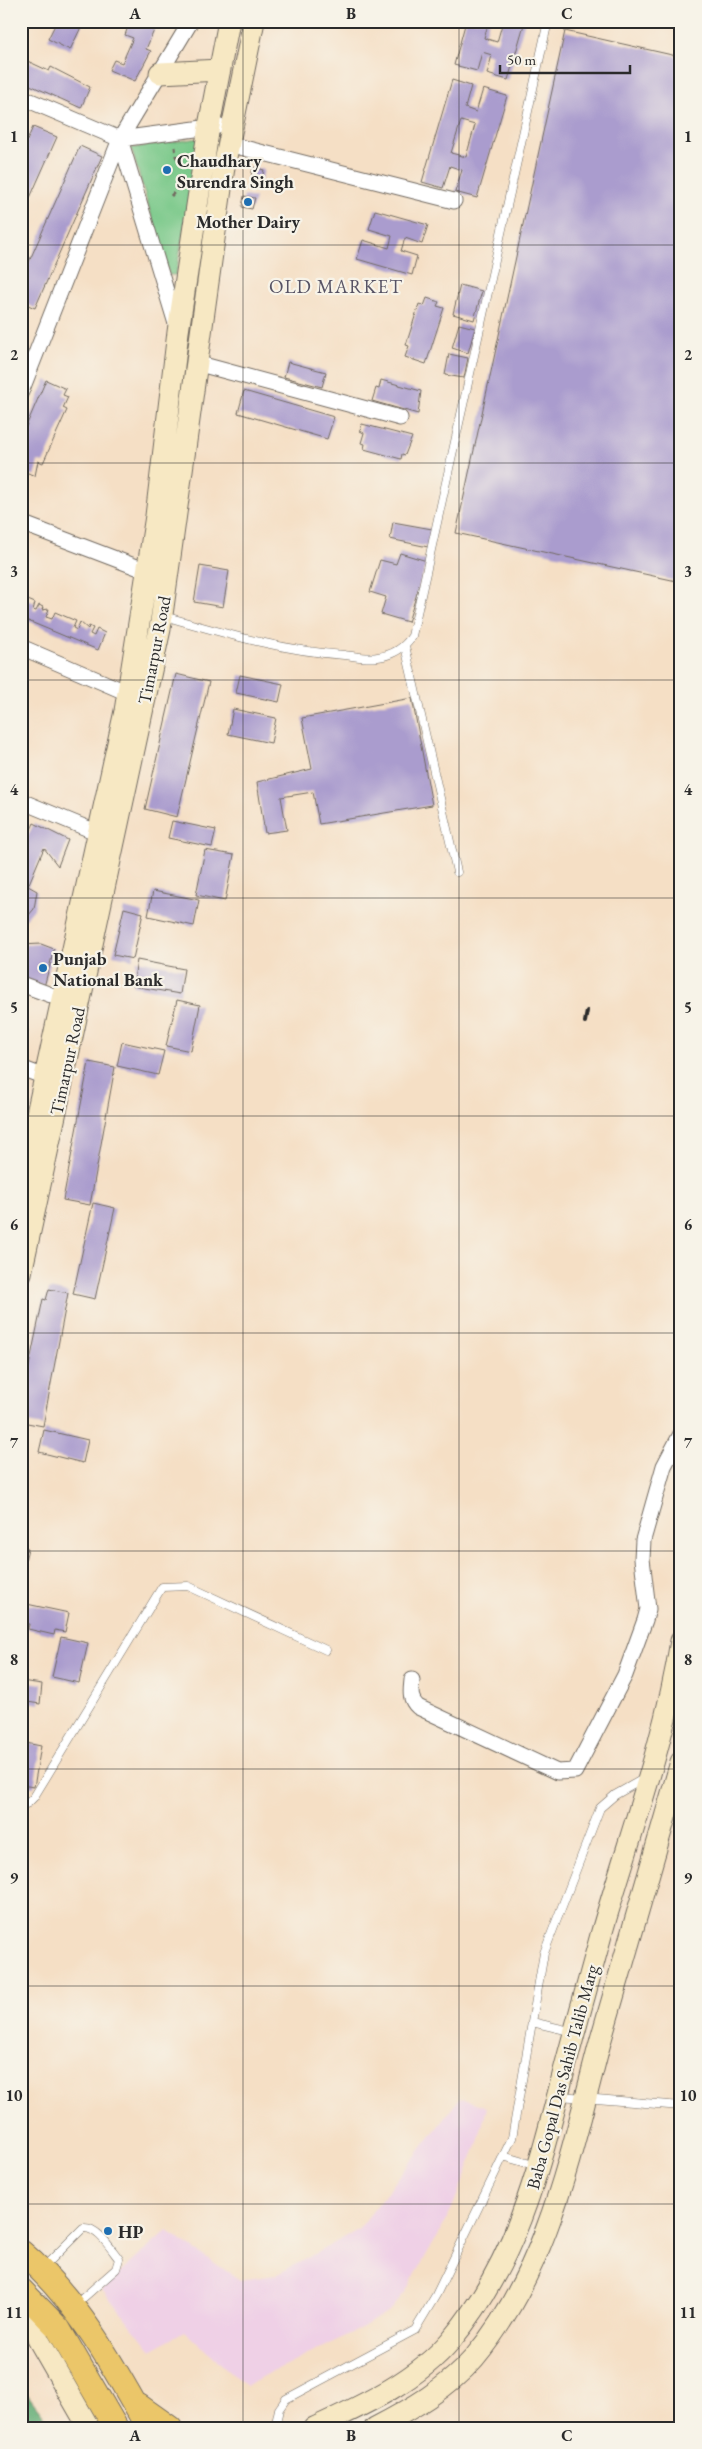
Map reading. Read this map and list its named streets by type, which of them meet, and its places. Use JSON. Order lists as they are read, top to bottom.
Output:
{
  "streets": {
    "street": ["Timarpur Road", "Baba Gopal Das Sahib Talib Marg"]
  },
  "districts": ["OLD MARKET"],
  "places": [
    "Chaudhary Surendra Singh",
    "Mother Dairy",
    "Punjab National Bank",
    "HP"
  ],
  "scale_bar": "50 m",
  "grid": {
    "columns": ["A", "B", "C"],
    "rows": [
      "1",
      "2",
      "3",
      "4",
      "5",
      "6",
      "7",
      "8",
      "9",
      "10",
      "11"
    ]
  }
}
